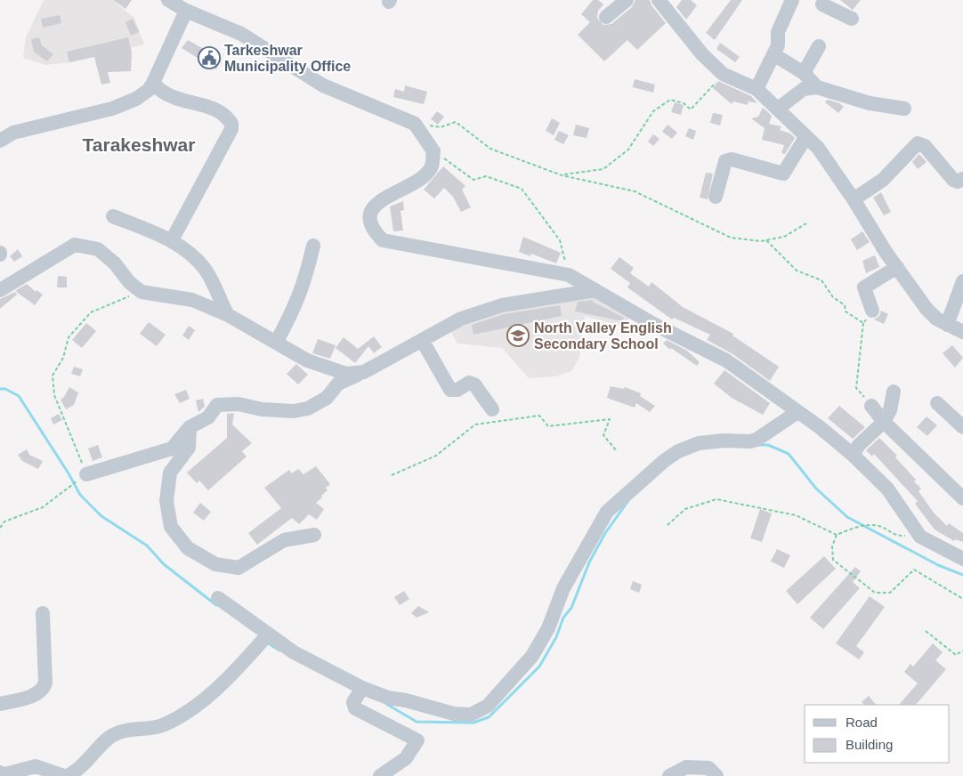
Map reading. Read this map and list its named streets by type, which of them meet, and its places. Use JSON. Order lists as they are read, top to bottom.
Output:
{
  "districts": ["Tarakeshwar"],
  "places": {
    "public building": ["Tarkeshwar Municipality Office"],
    "school or university": ["North Valley English Secondary School"]
  },
  "legend": ["Road", "Building"]
}
